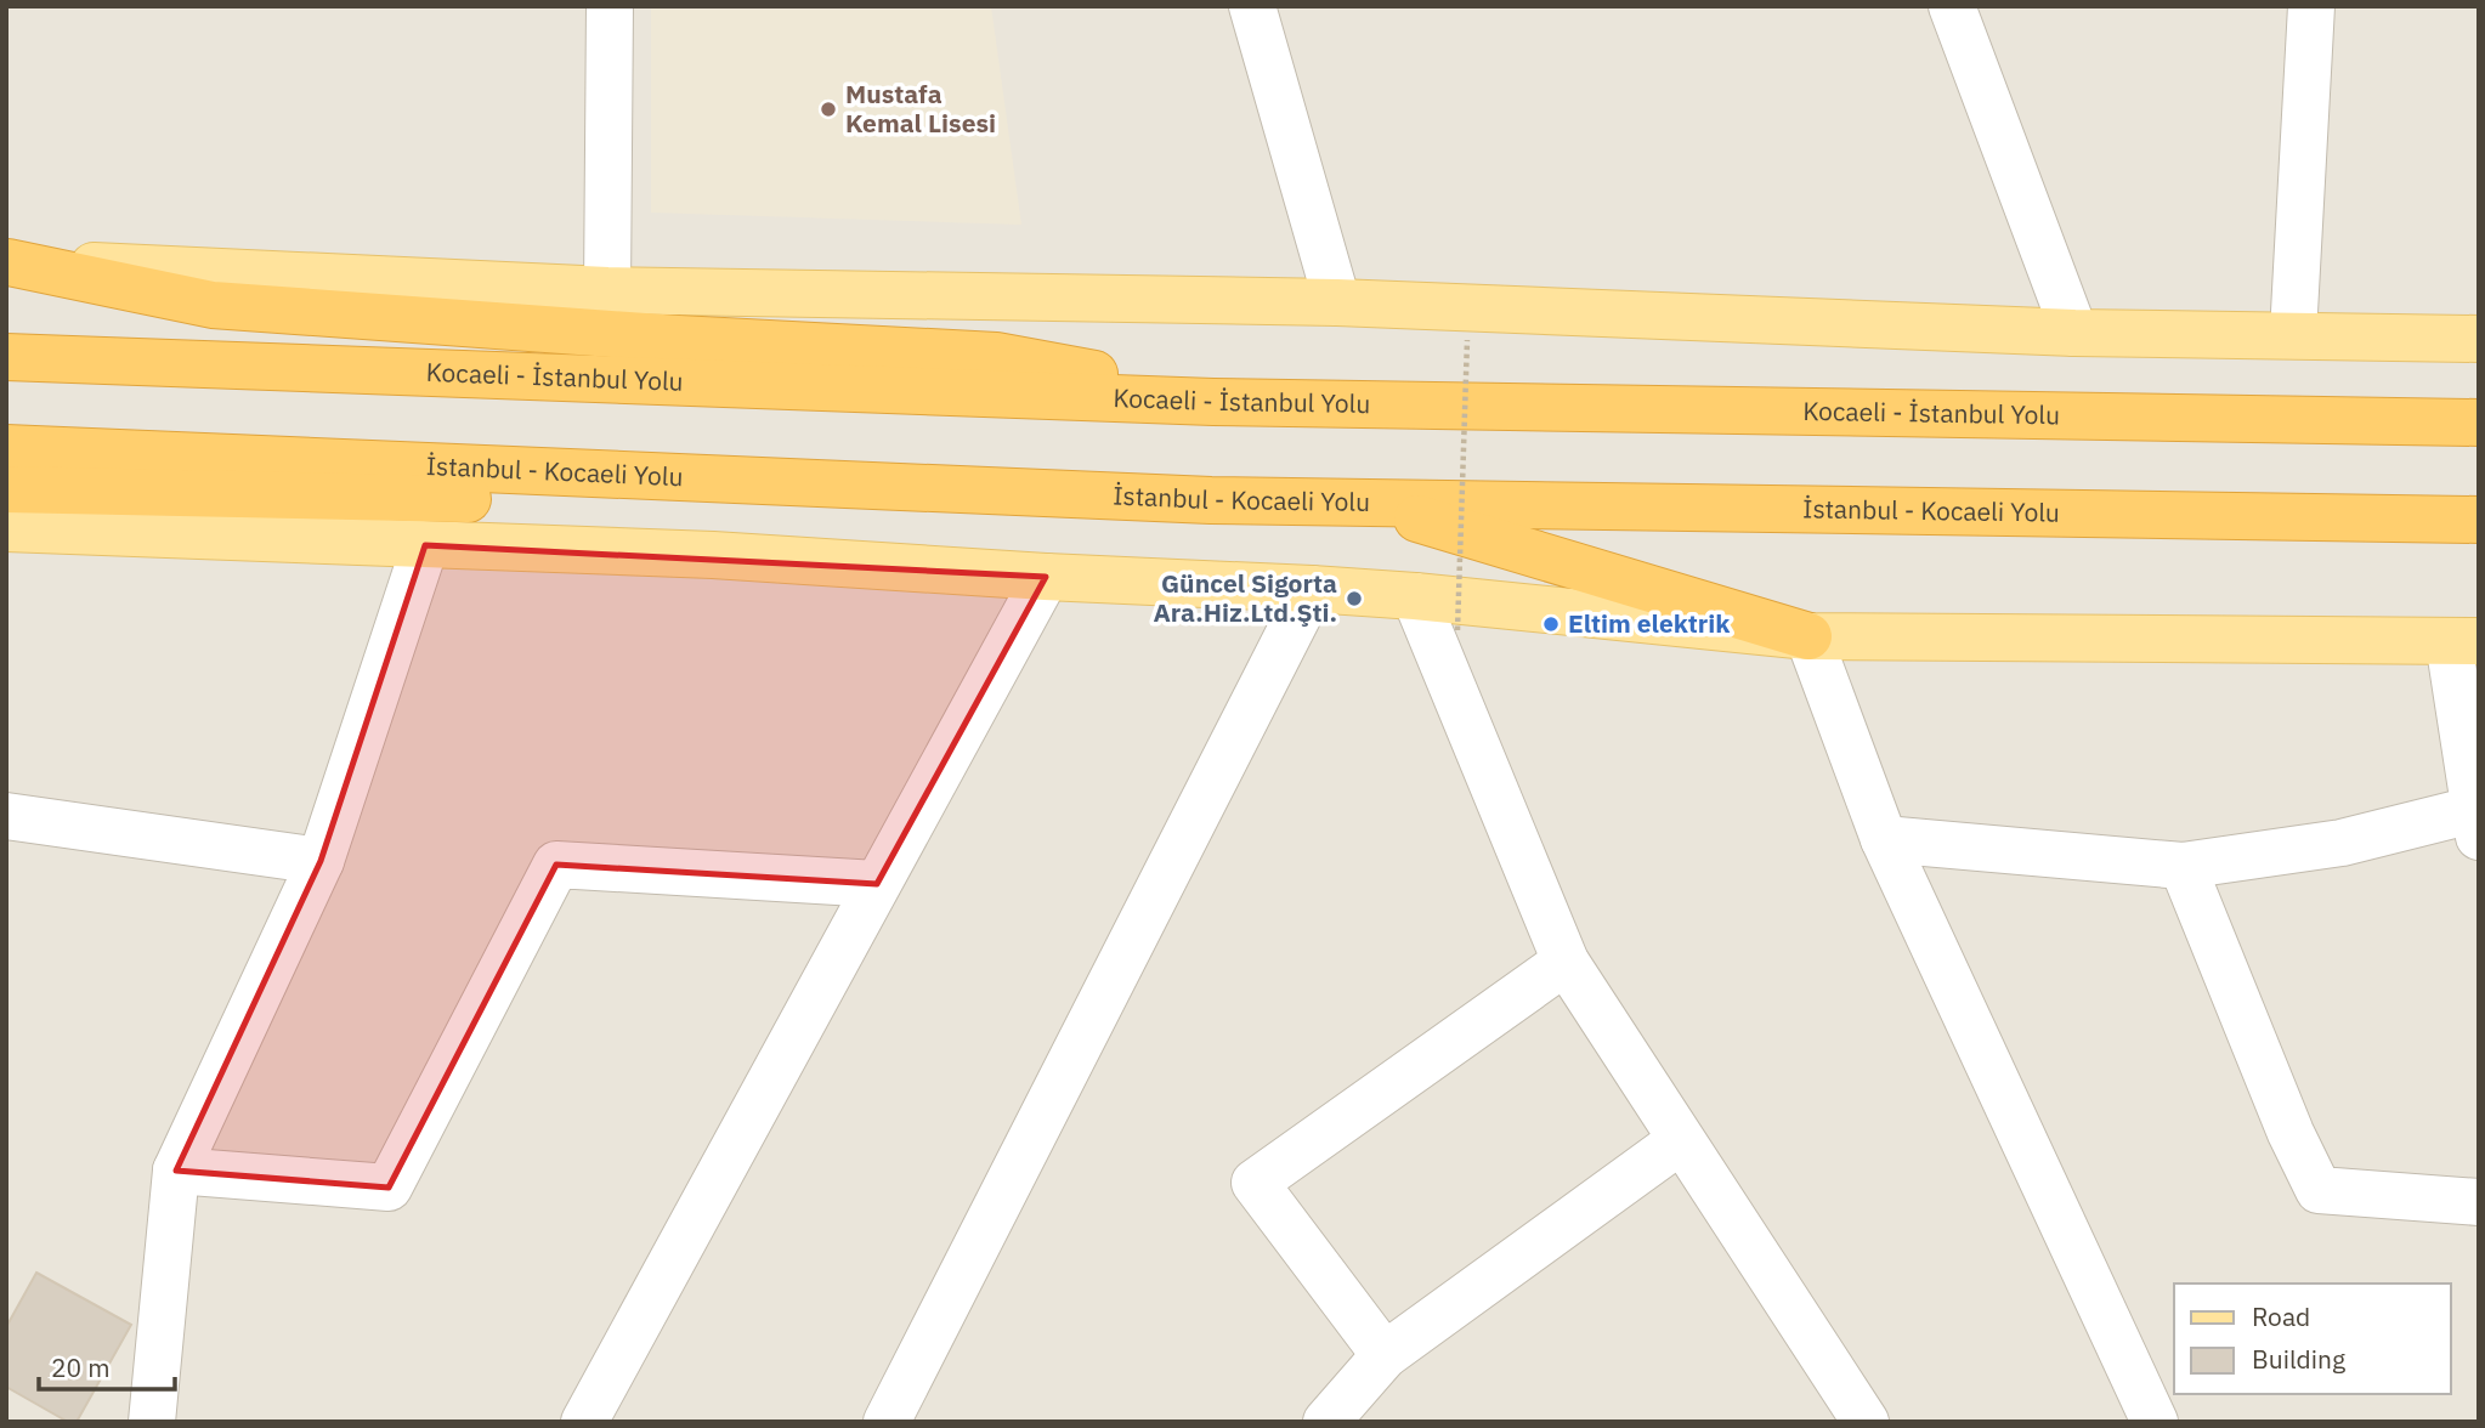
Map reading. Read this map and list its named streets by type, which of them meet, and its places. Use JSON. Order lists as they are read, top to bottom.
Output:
{
  "streets": {
    "highway": ["Kocaeli - İstanbul Yolu", "İstanbul - Kocaeli Yolu"]
  },
  "places": ["Mustafa Kemal Lisesi", "Güncel Sigorta Ara.Hiz.Ltd.Şti.", "Eltim elektrik"],
  "legend": ["Road", "Building"],
  "scale_bar": "20 m"
}
